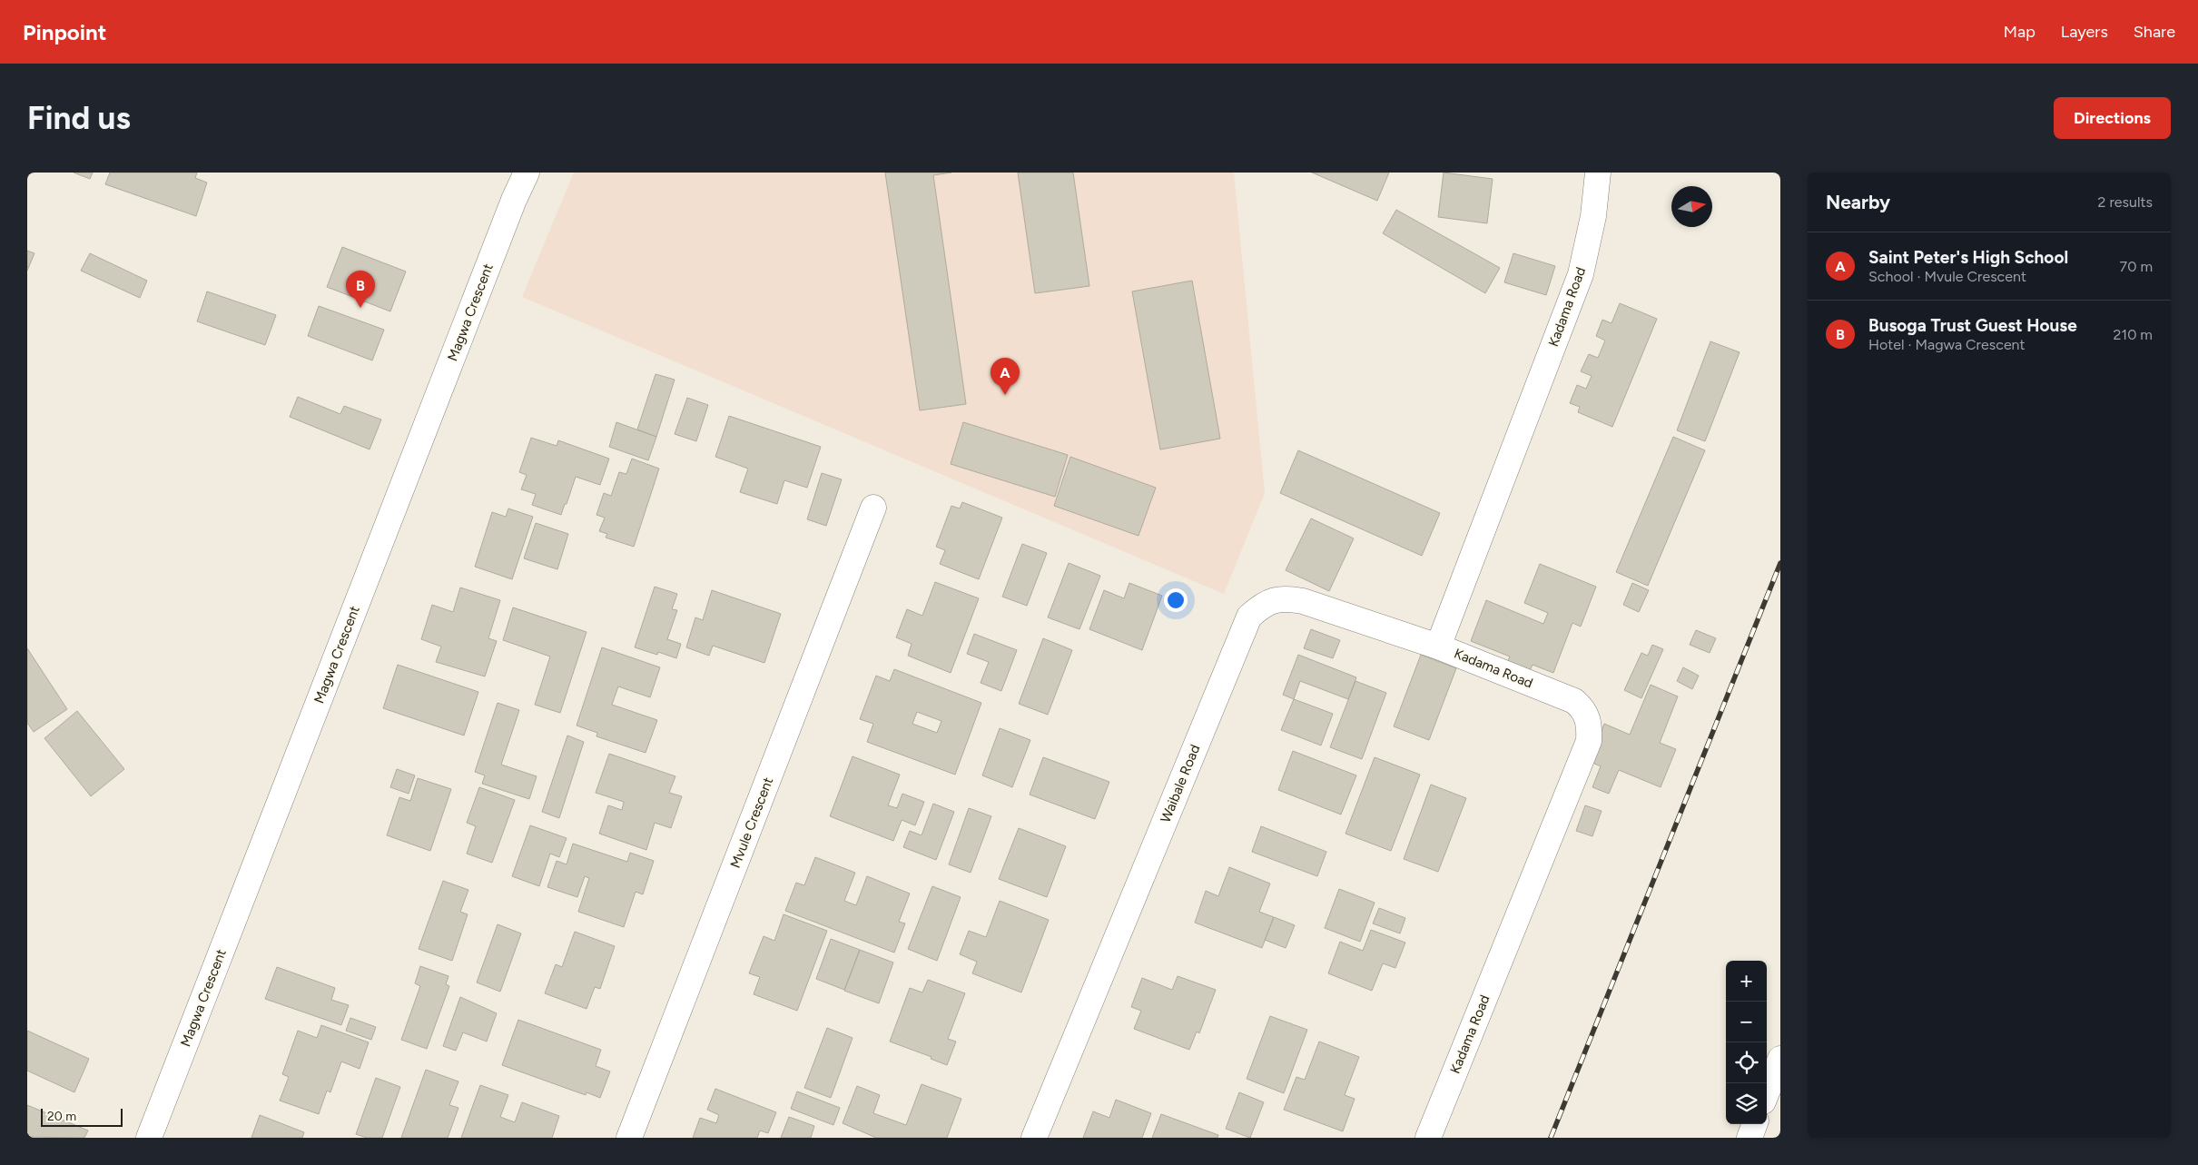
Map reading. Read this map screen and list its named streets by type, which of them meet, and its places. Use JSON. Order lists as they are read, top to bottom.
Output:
{
  "streets": {
    "main road": [
      "Kadama Road",
      "Magwa Crescent",
      "Waibale Road",
      "Mvule Crescent"
    ]
  },
  "crossings": [
    ["Kadama Road", "Waibale Road"]
  ],
  "scale_bar": "20 m",
  "north": "right",
  "page": {
    "header": "Pinpoint",
    "nav": ["Map", "Layers", "Share"],
    "buttons": "Directions",
    "title": "Find us",
    "heading": ["Nearby", "2 results"],
    "list": [
      {
        "mark": "A",
        "name": "Saint Peter's High School",
        "note": "School · Mvule Crescent",
        "value": "70 m"
      },
      {
        "mark": "B",
        "name": "Busoga Trust Guest House",
        "note": "Hotel · Magwa Crescent",
        "value": "210 m"
      }
    ],
    "pins": ["B", "A"],
    "map_buttons": ["+", "−"],
    "scale": "20 m"
  }
}
